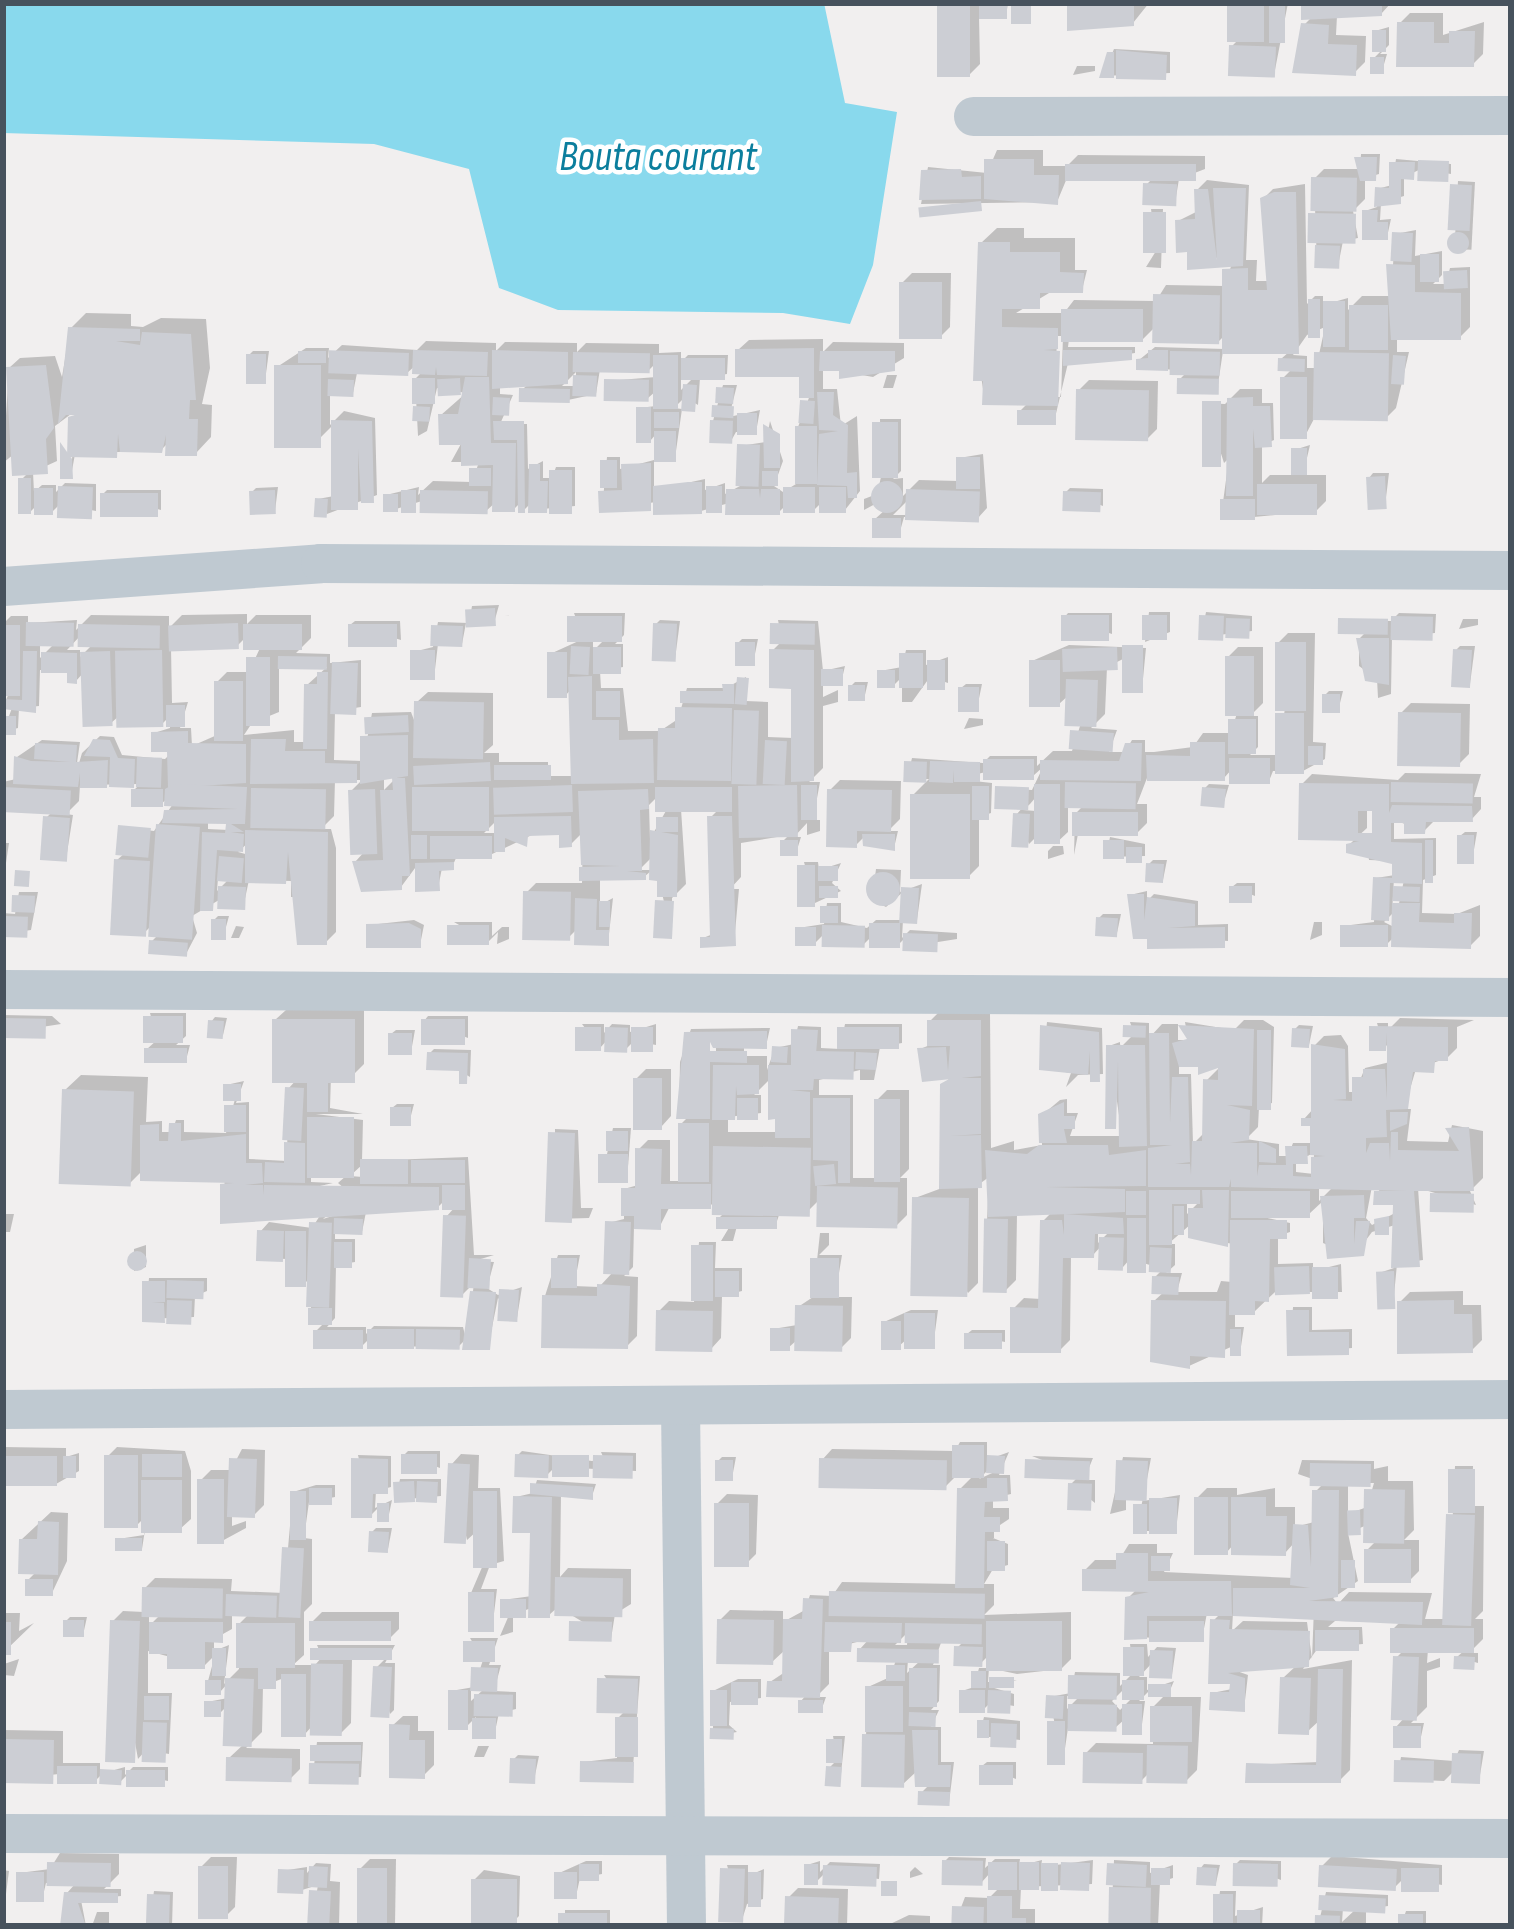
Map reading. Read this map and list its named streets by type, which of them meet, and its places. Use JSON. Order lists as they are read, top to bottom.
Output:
{
  "water": ["Bouta courant"]
}
